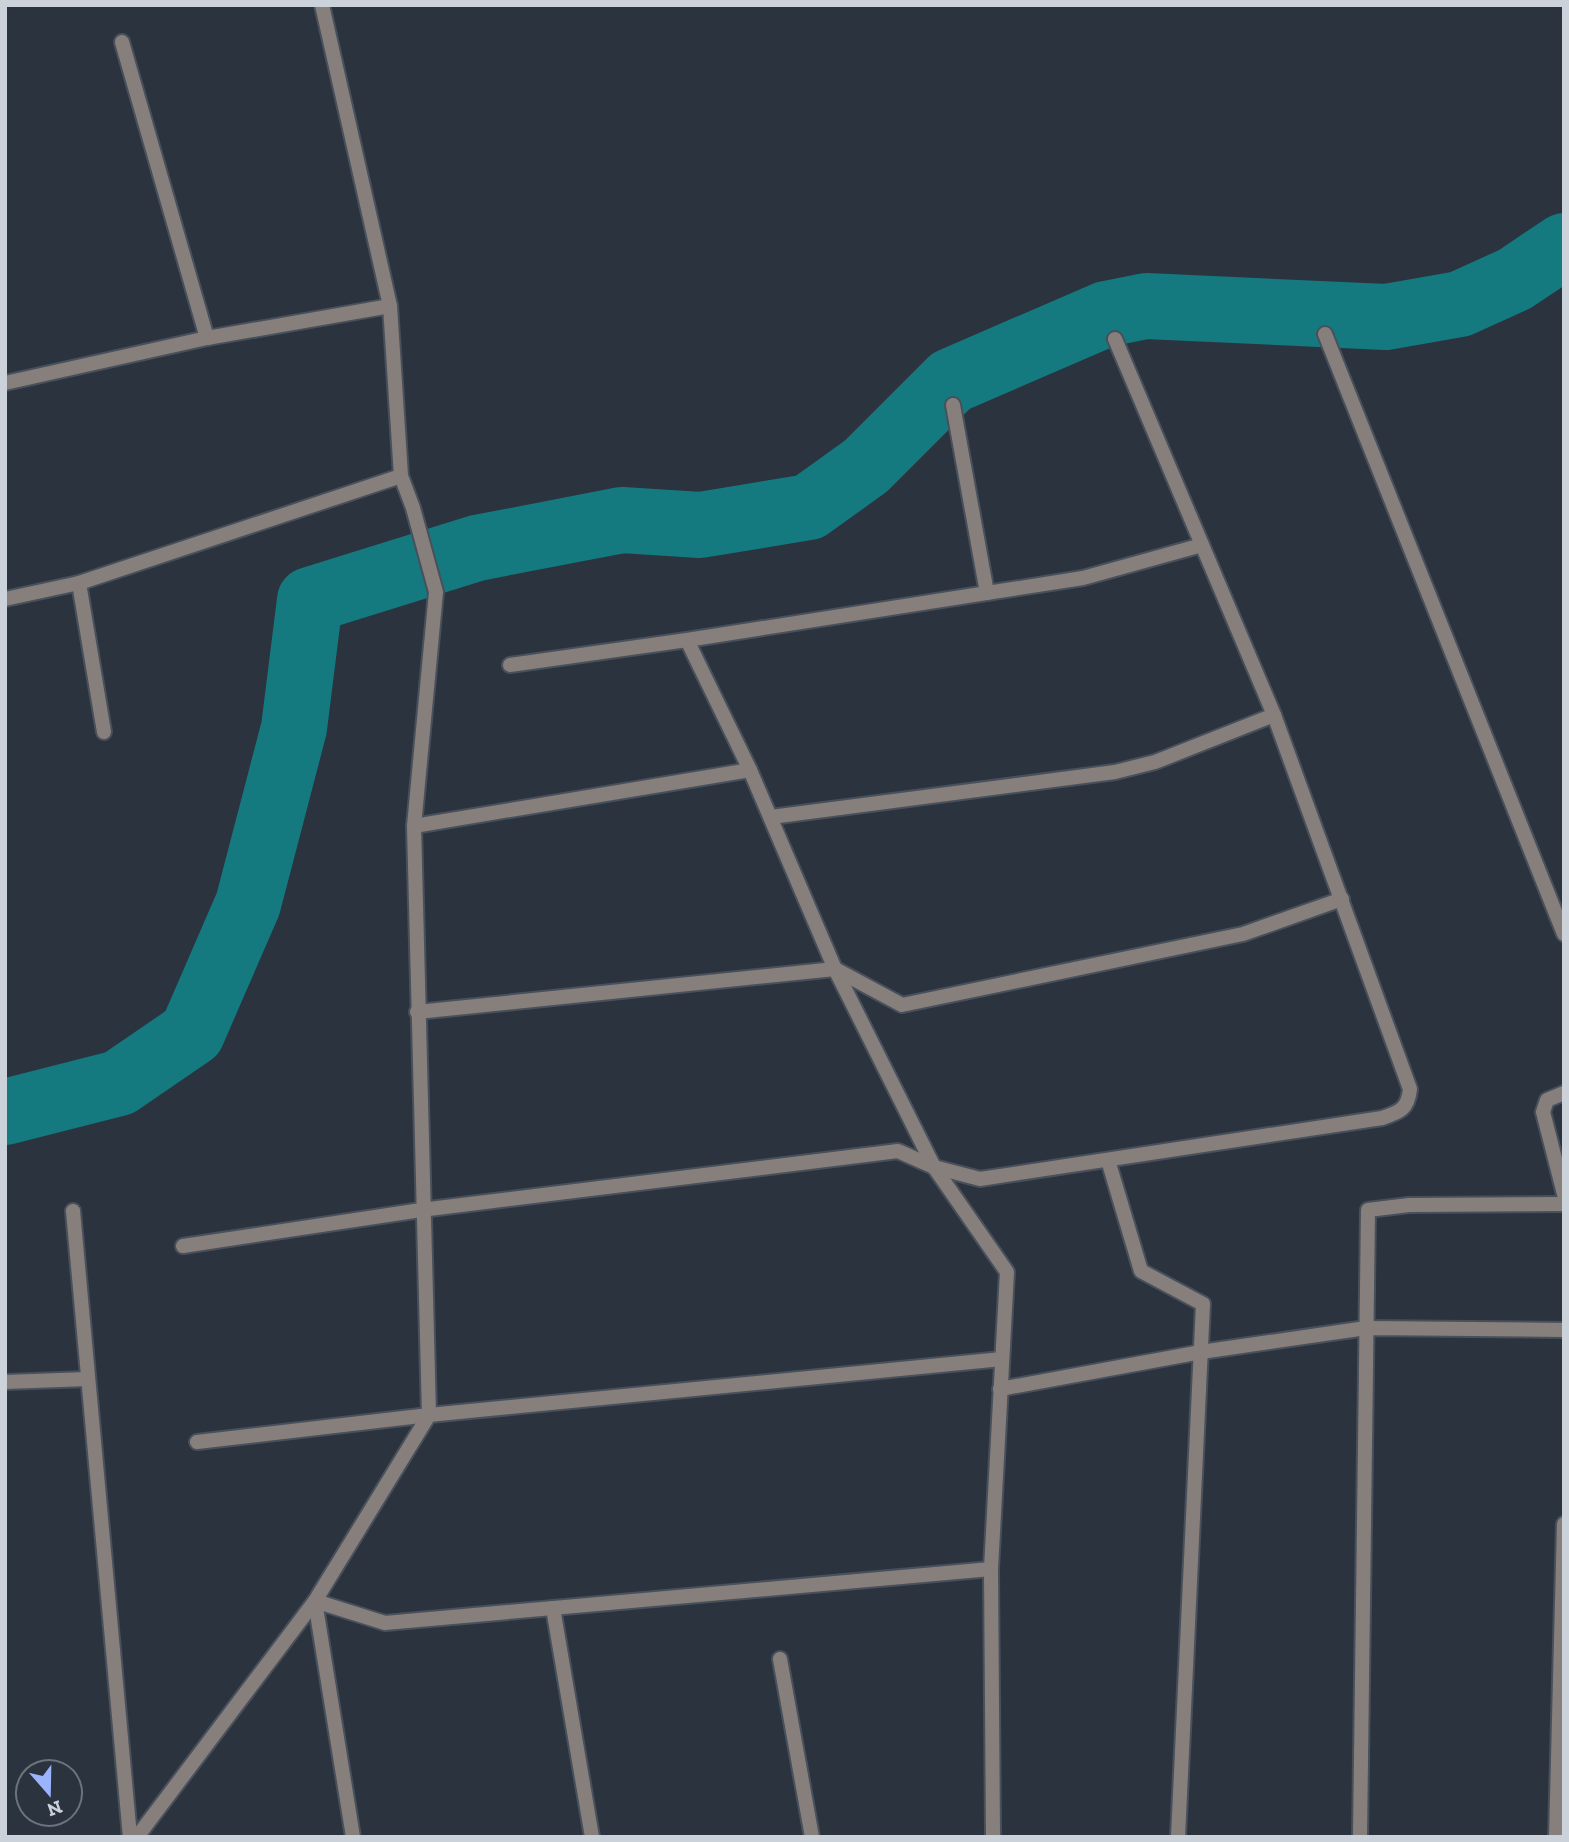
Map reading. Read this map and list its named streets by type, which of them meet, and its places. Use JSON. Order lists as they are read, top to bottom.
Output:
{
  "north": "bottom"
}
